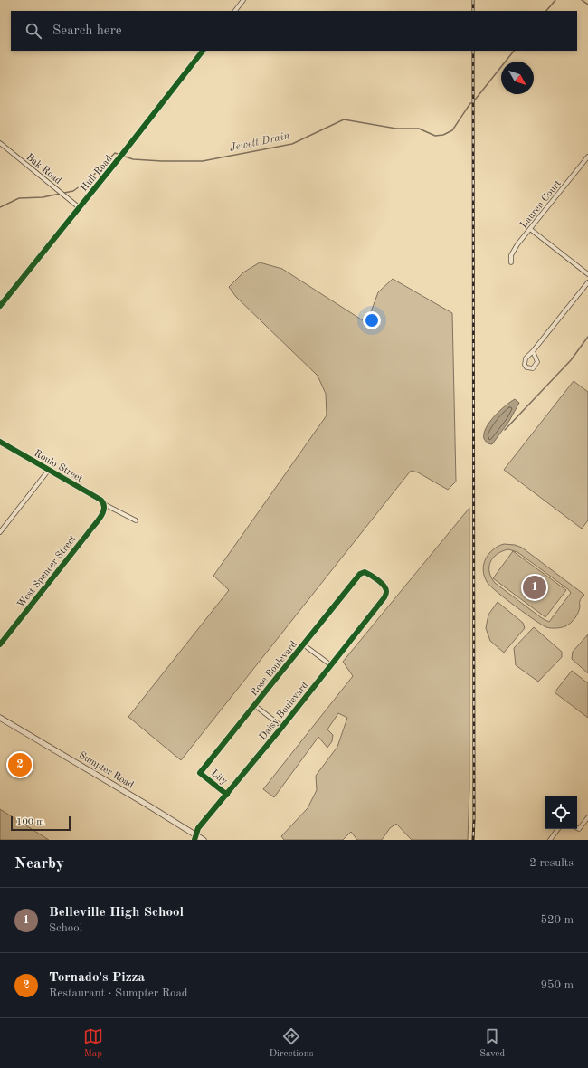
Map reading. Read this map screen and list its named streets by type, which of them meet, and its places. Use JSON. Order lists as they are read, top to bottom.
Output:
{
  "streets": {
    "street": [
      "Bak Road",
      "Hull Road",
      "Lauren Court",
      "Roulo Street",
      "West Spencer Street",
      "Rose Boulevard",
      "Daisy Boulevard",
      "Sumpter Road",
      "Lily"
    ]
  },
  "crossings": [
    ["Bak Road", "Hull Road"],
    ["Roulo Street", "West Spencer Street"],
    ["Rose Boulevard", "Daisy Boulevard"],
    ["Rose Boulevard", "Lily"],
    ["Daisy Boulevard", "Sumpter Road"],
    ["Daisy Boulevard", "Lily"]
  ],
  "water": ["Jewett Drain"],
  "scale_bar": "100 m",
  "north": "bottom right",
  "page": {
    "search": "Search here",
    "pins": ["1", "2"],
    "scale": "100 m",
    "heading": ["Nearby", "2 results"],
    "list": [
      {
        "mark": "1",
        "name": "Belleville High School",
        "note": "School",
        "value": "520 m"
      },
      {
        "mark": "2",
        "name": "Tornado's Pizza",
        "note": "Restaurant · Sumpter Road",
        "value": "950 m"
      }
    ],
    "nav": ["Map", "Directions", "Saved"]
  }
}
